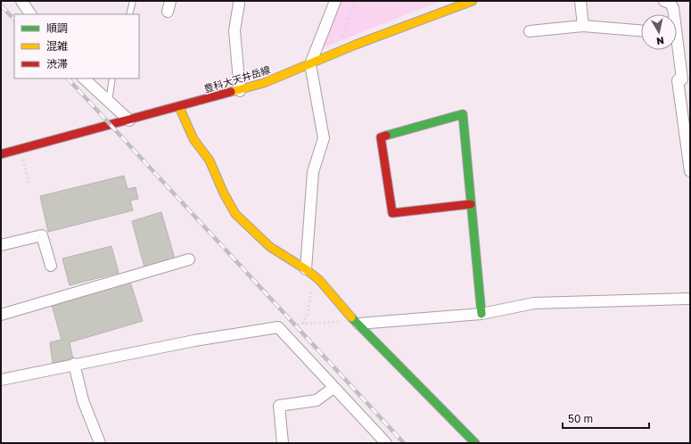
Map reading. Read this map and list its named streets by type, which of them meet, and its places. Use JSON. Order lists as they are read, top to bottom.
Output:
{
  "streets": {
    "street": ["豊科大天井岳線"]
  },
  "legend": ["順調", "混雑", "渋滞"],
  "scale_bar": "50 m",
  "north": "bottom"
}
